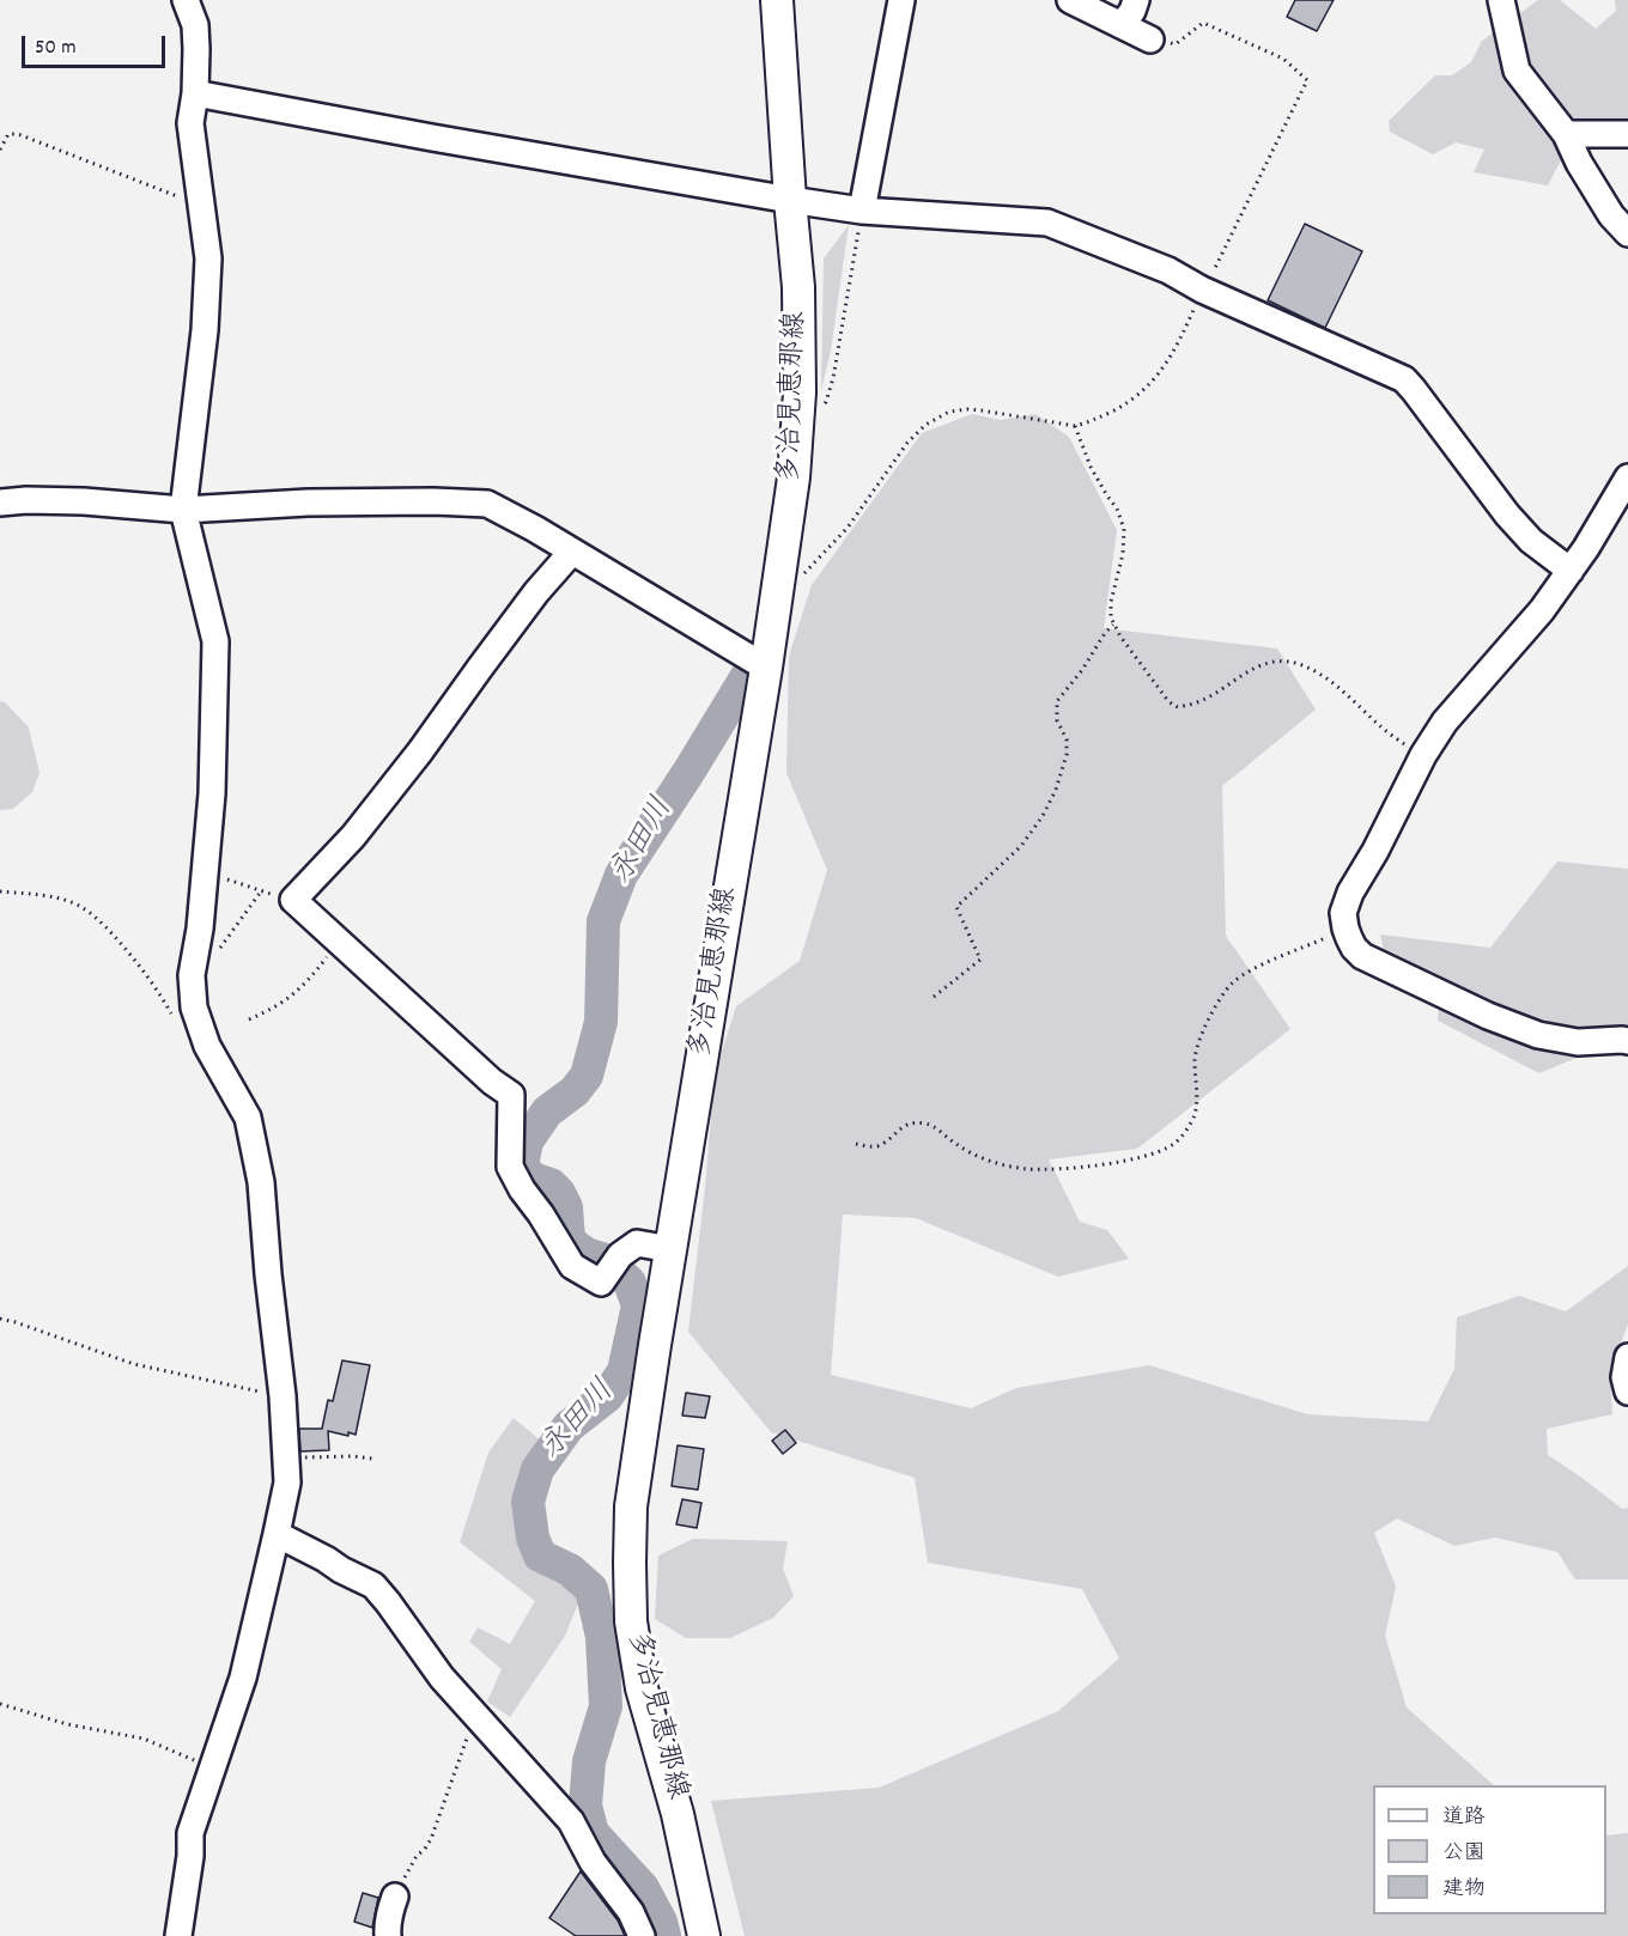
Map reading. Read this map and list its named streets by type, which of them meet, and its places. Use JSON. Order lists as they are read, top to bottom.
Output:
{
  "streets": {
    "main road": ["多治見恵那線"]
  },
  "water": ["永田川"],
  "legend": ["道路", "公園", "建物"],
  "scale_bar": "50 m"
}
